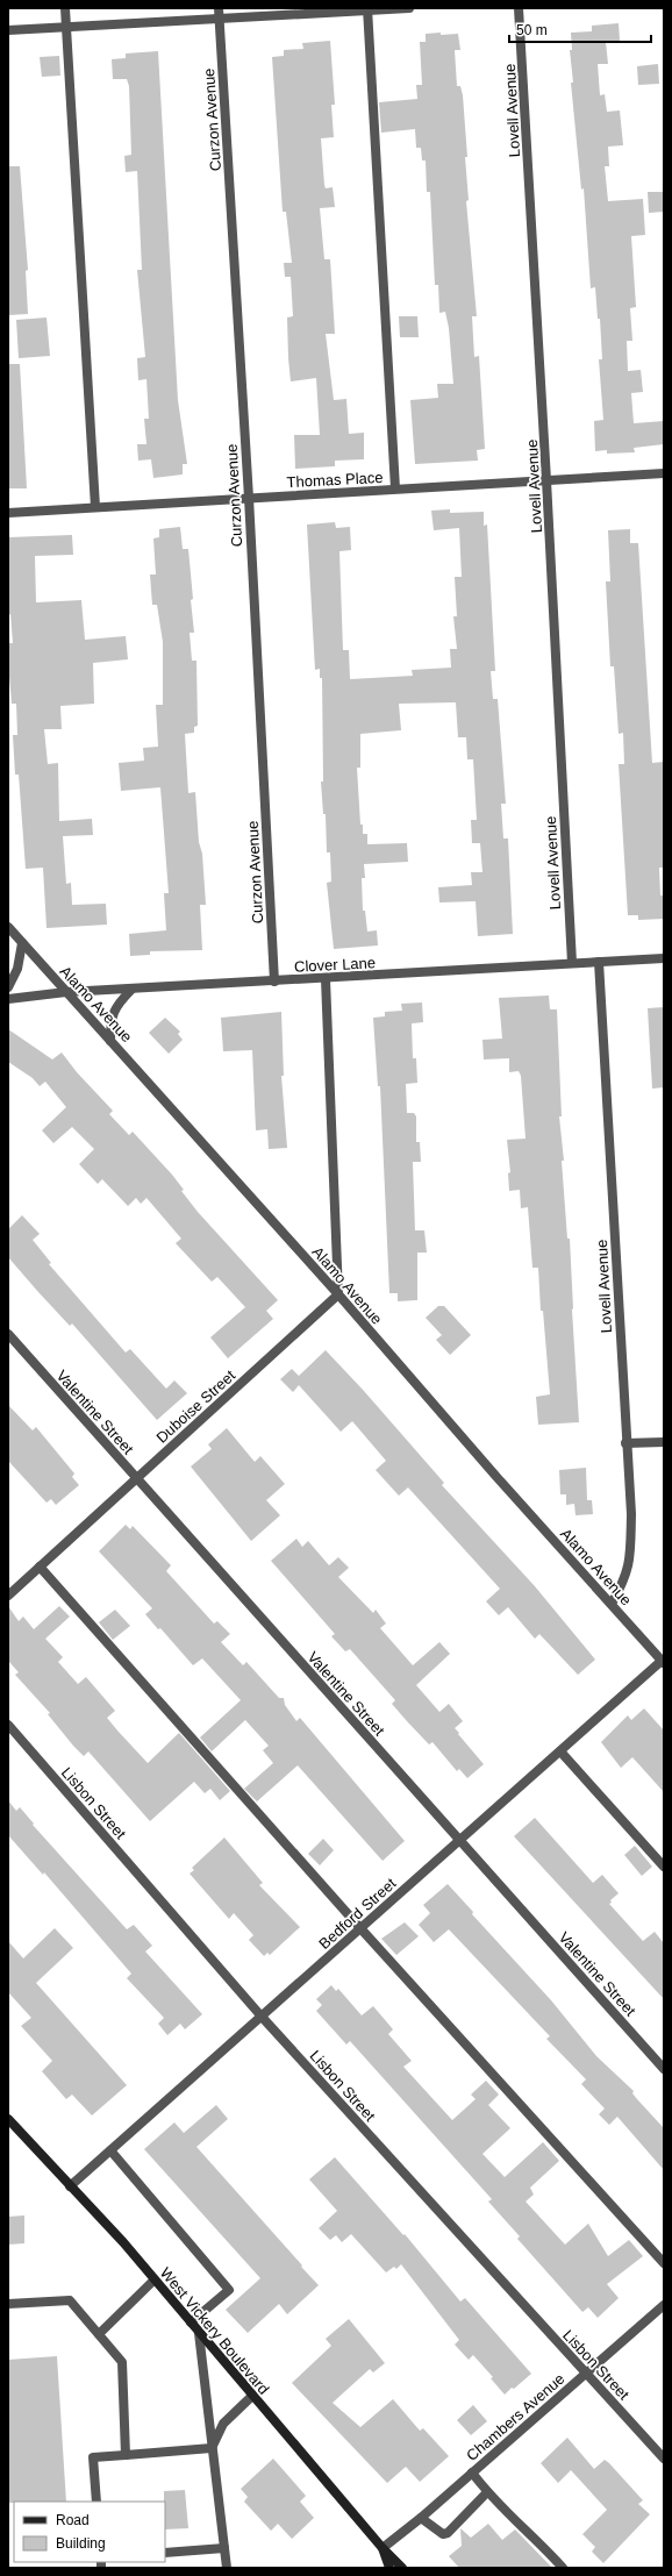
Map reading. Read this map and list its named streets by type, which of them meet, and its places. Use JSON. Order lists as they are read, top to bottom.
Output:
{
  "streets": {
    "main road": ["West Vickery Boulevard"],
    "street": [
      "Lovell Avenue",
      "Curzon Avenue",
      "Thomas Place",
      "Clover Lane",
      "Alamo Avenue",
      "Duboise Street",
      "Valentine Street",
      "Lisbon Street",
      "Bedford Street",
      "Chambers Avenue"
    ]
  },
  "crossings": [
    ["Lovell Avenue", "Thomas Place"],
    ["Lovell Avenue", "Clover Lane"],
    ["Lovell Avenue", "Alamo Avenue"],
    ["Curzon Avenue", "Thomas Place"],
    ["Curzon Avenue", "Clover Lane"],
    ["Clover Lane", "Alamo Avenue"],
    ["Alamo Avenue", "Duboise Street"],
    ["Alamo Avenue", "Bedford Street"],
    ["Duboise Street", "Valentine Street"],
    ["Valentine Street", "Bedford Street"],
    ["Lisbon Street", "Bedford Street"],
    ["Lisbon Street", "Chambers Avenue"],
    ["Bedford Street", "West Vickery Boulevard"],
    ["West Vickery Boulevard", "Chambers Avenue"]
  ],
  "legend": ["Road", "Building"],
  "scale_bar": "50 m"
}
